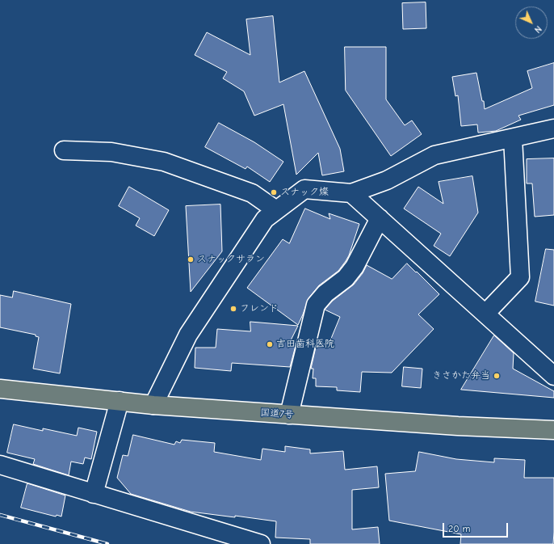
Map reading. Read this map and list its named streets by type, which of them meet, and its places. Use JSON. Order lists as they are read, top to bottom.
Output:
{
  "streets": {
    "highway": ["国道7号"]
  },
  "places": [
    "スナック燦",
    "スナックサラン",
    "フレンド",
    "吉田歯科医院",
    "きさかた弁当"
  ],
  "scale_bar": "20 m",
  "north": "bottom right"
}
